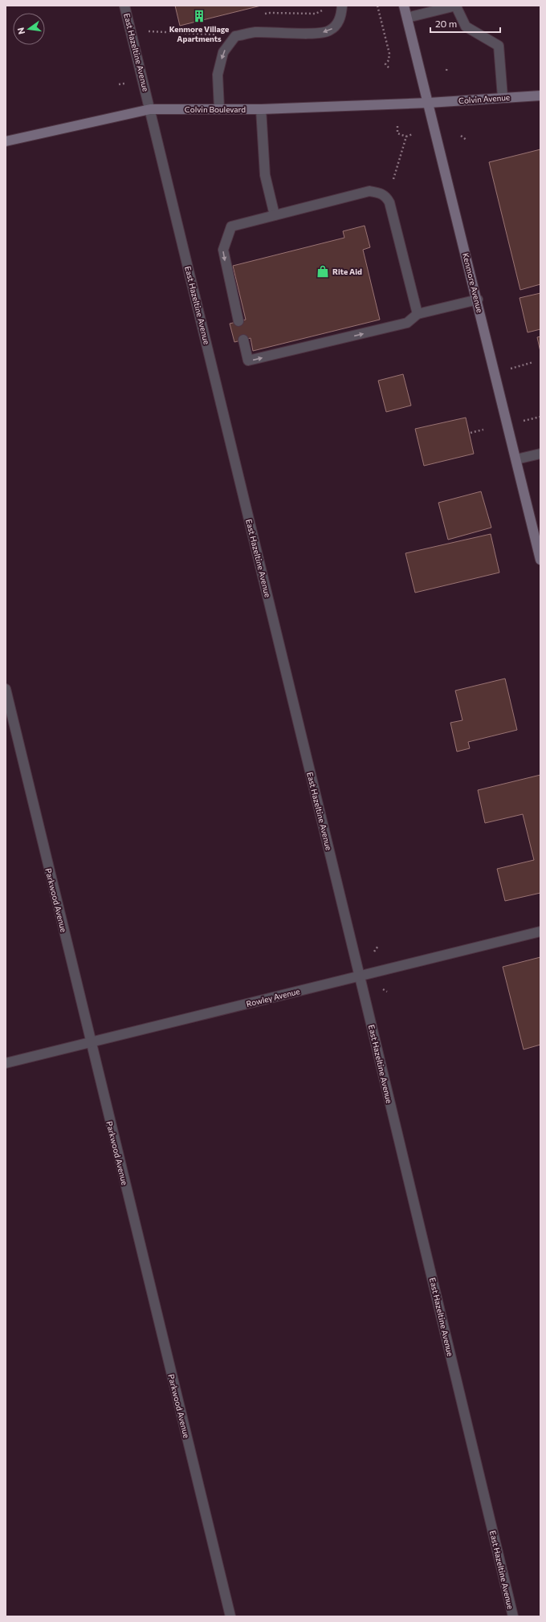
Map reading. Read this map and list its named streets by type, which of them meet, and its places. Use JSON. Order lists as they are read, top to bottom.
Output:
{
  "streets": {
    "main road": ["Colvin Avenue", "Colvin Boulevard", "Kenmore Avenue"],
    "street": ["East Hazeltine Avenue", "Parkwood Avenue", "Rowley Avenue"]
  },
  "crossings": [
    ["East Hazeltine Avenue", "Colvin Boulevard"],
    ["East Hazeltine Avenue", "Rowley Avenue"],
    ["Colvin Avenue", "Colvin Boulevard"],
    ["Colvin Avenue", "Kenmore Avenue"],
    ["Colvin Boulevard", "Kenmore Avenue"],
    ["Parkwood Avenue", "Rowley Avenue"]
  ],
  "places": {
    "building": ["Kenmore Village Apartments"],
    "shop": ["Rite Aid"]
  },
  "scale_bar": "20 m",
  "north": "left"
}
